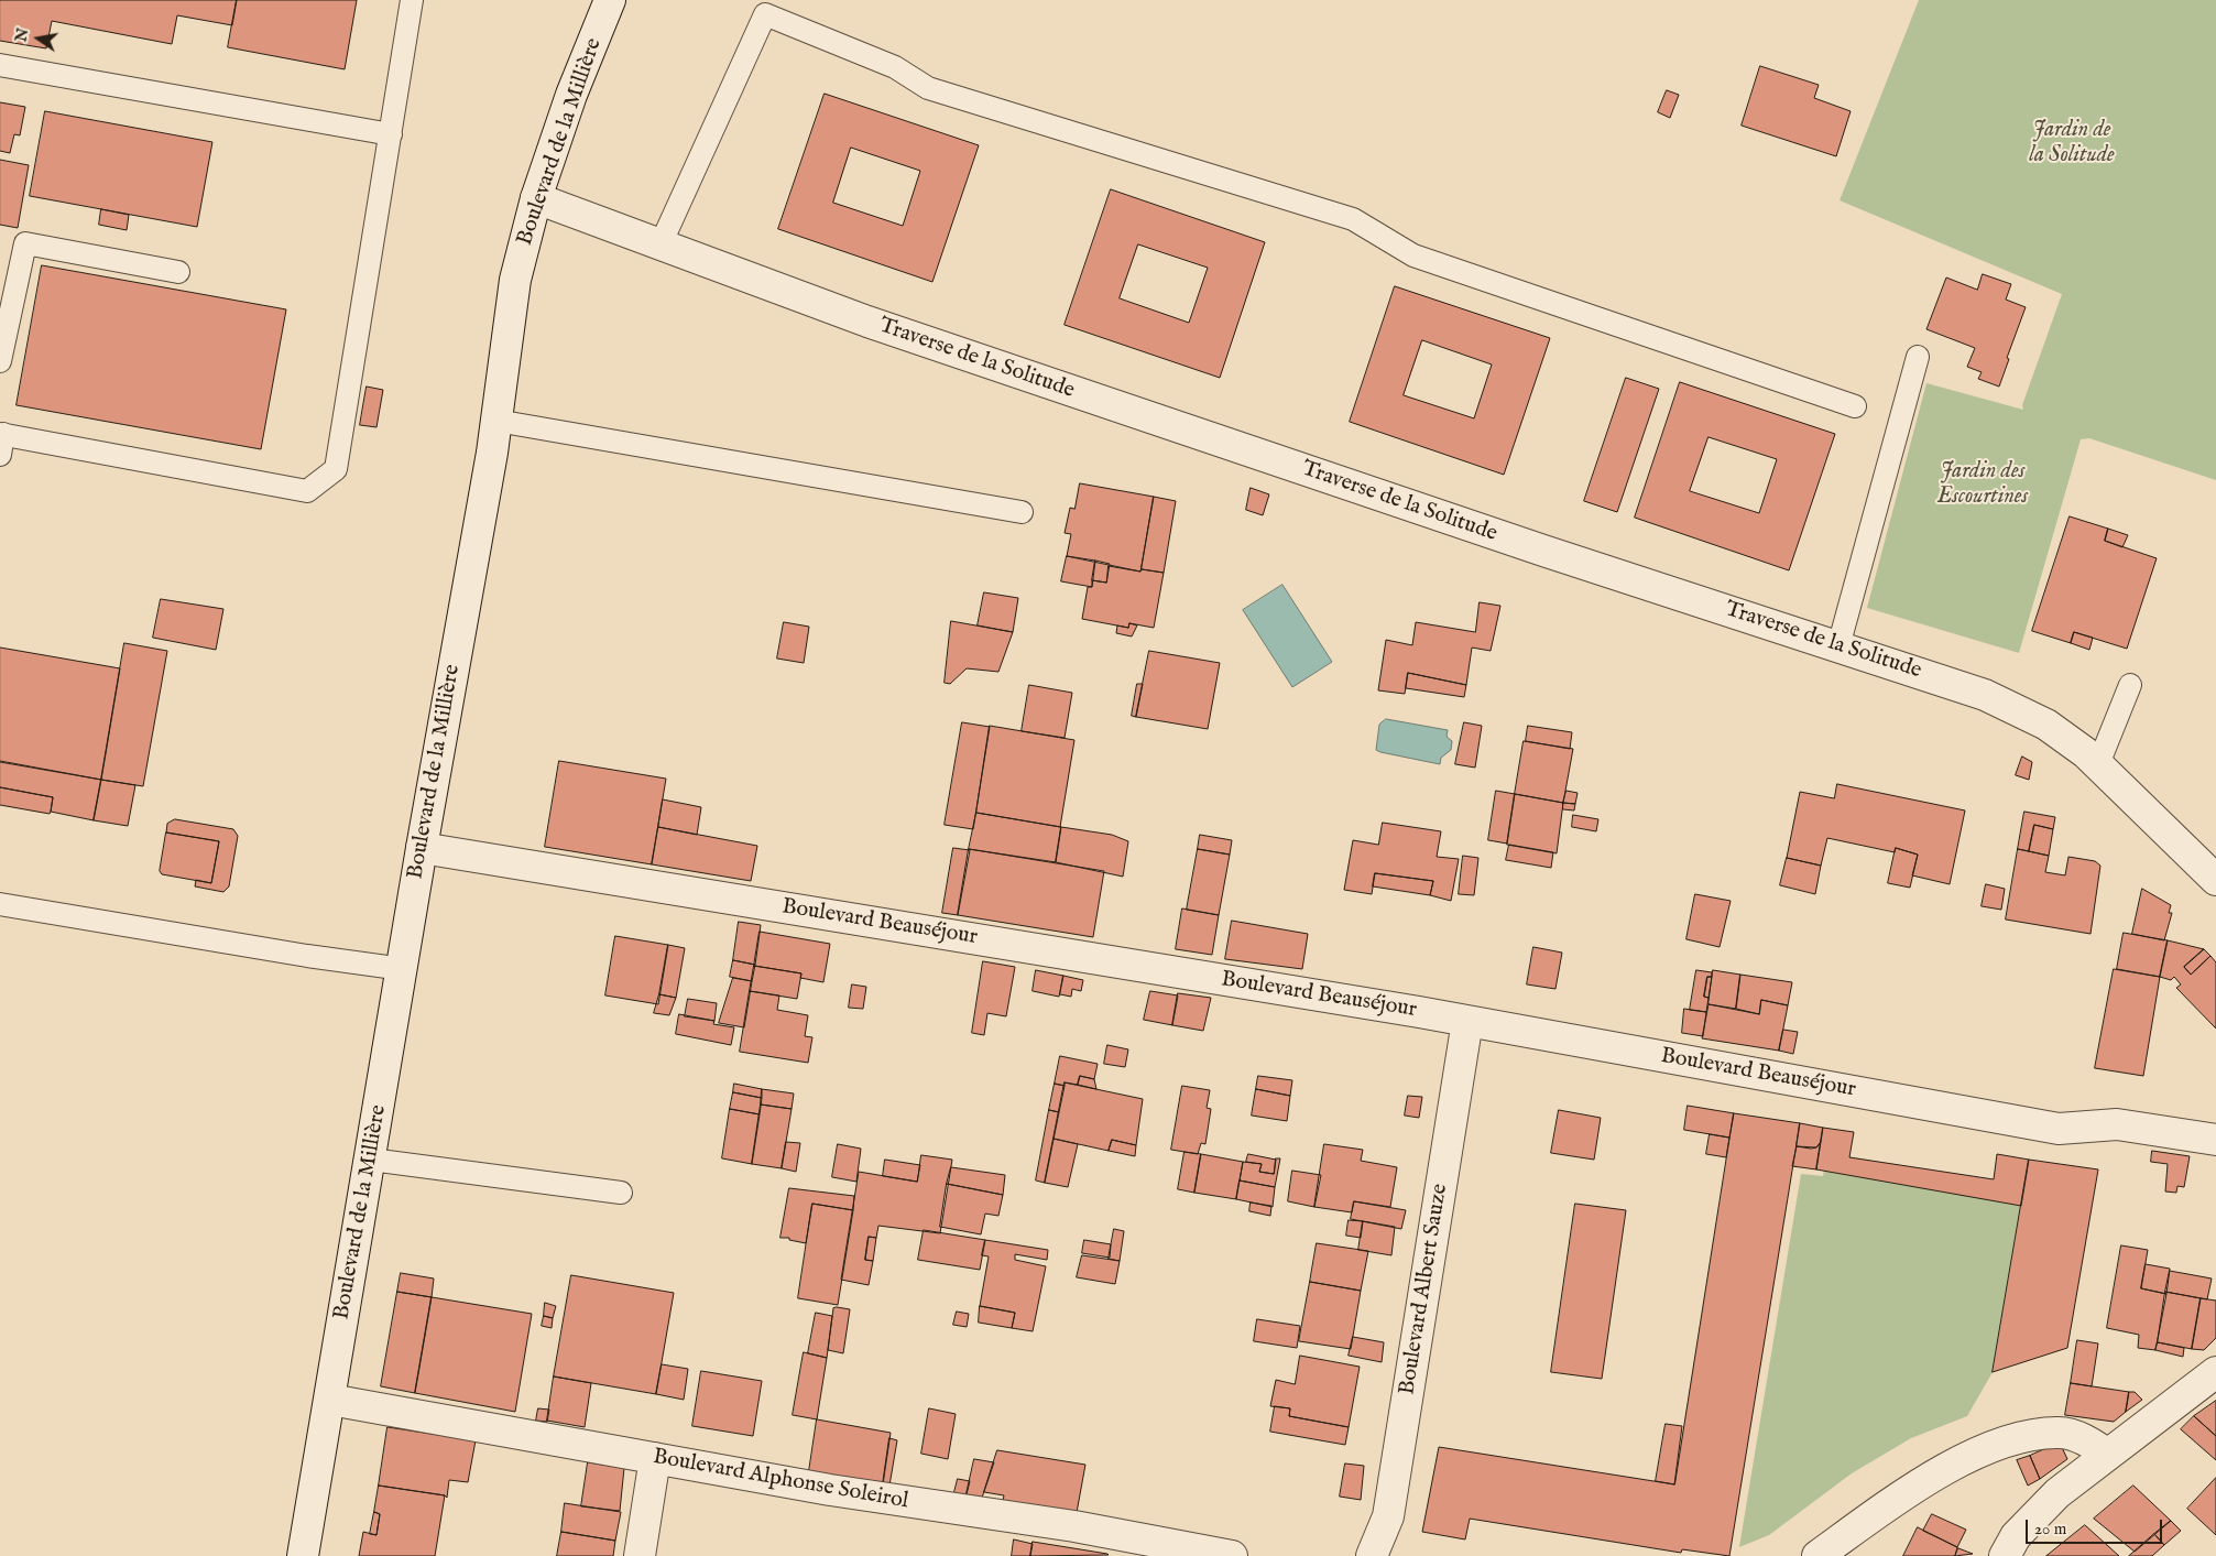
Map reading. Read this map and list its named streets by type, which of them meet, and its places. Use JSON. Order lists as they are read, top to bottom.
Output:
{
  "streets": {
    "street": [
      "Boulevard de la Millière",
      "Traverse de la Solitude",
      "Boulevard Beauséjour",
      "Boulevard Albert Sauze",
      "Boulevard Alphonse Soleirol"
    ]
  },
  "crossings": [
    ["Boulevard de la Millière", "Traverse de la Solitude"],
    ["Boulevard de la Millière", "Boulevard Beauséjour"],
    ["Boulevard de la Millière", "Boulevard Alphonse Soleirol"],
    ["Boulevard Beauséjour", "Boulevard Albert Sauze"]
  ],
  "parks": ["Jardin de la Solitude", "Jardin des Escourtines"],
  "scale_bar": "20 m",
  "north": "left"
}
